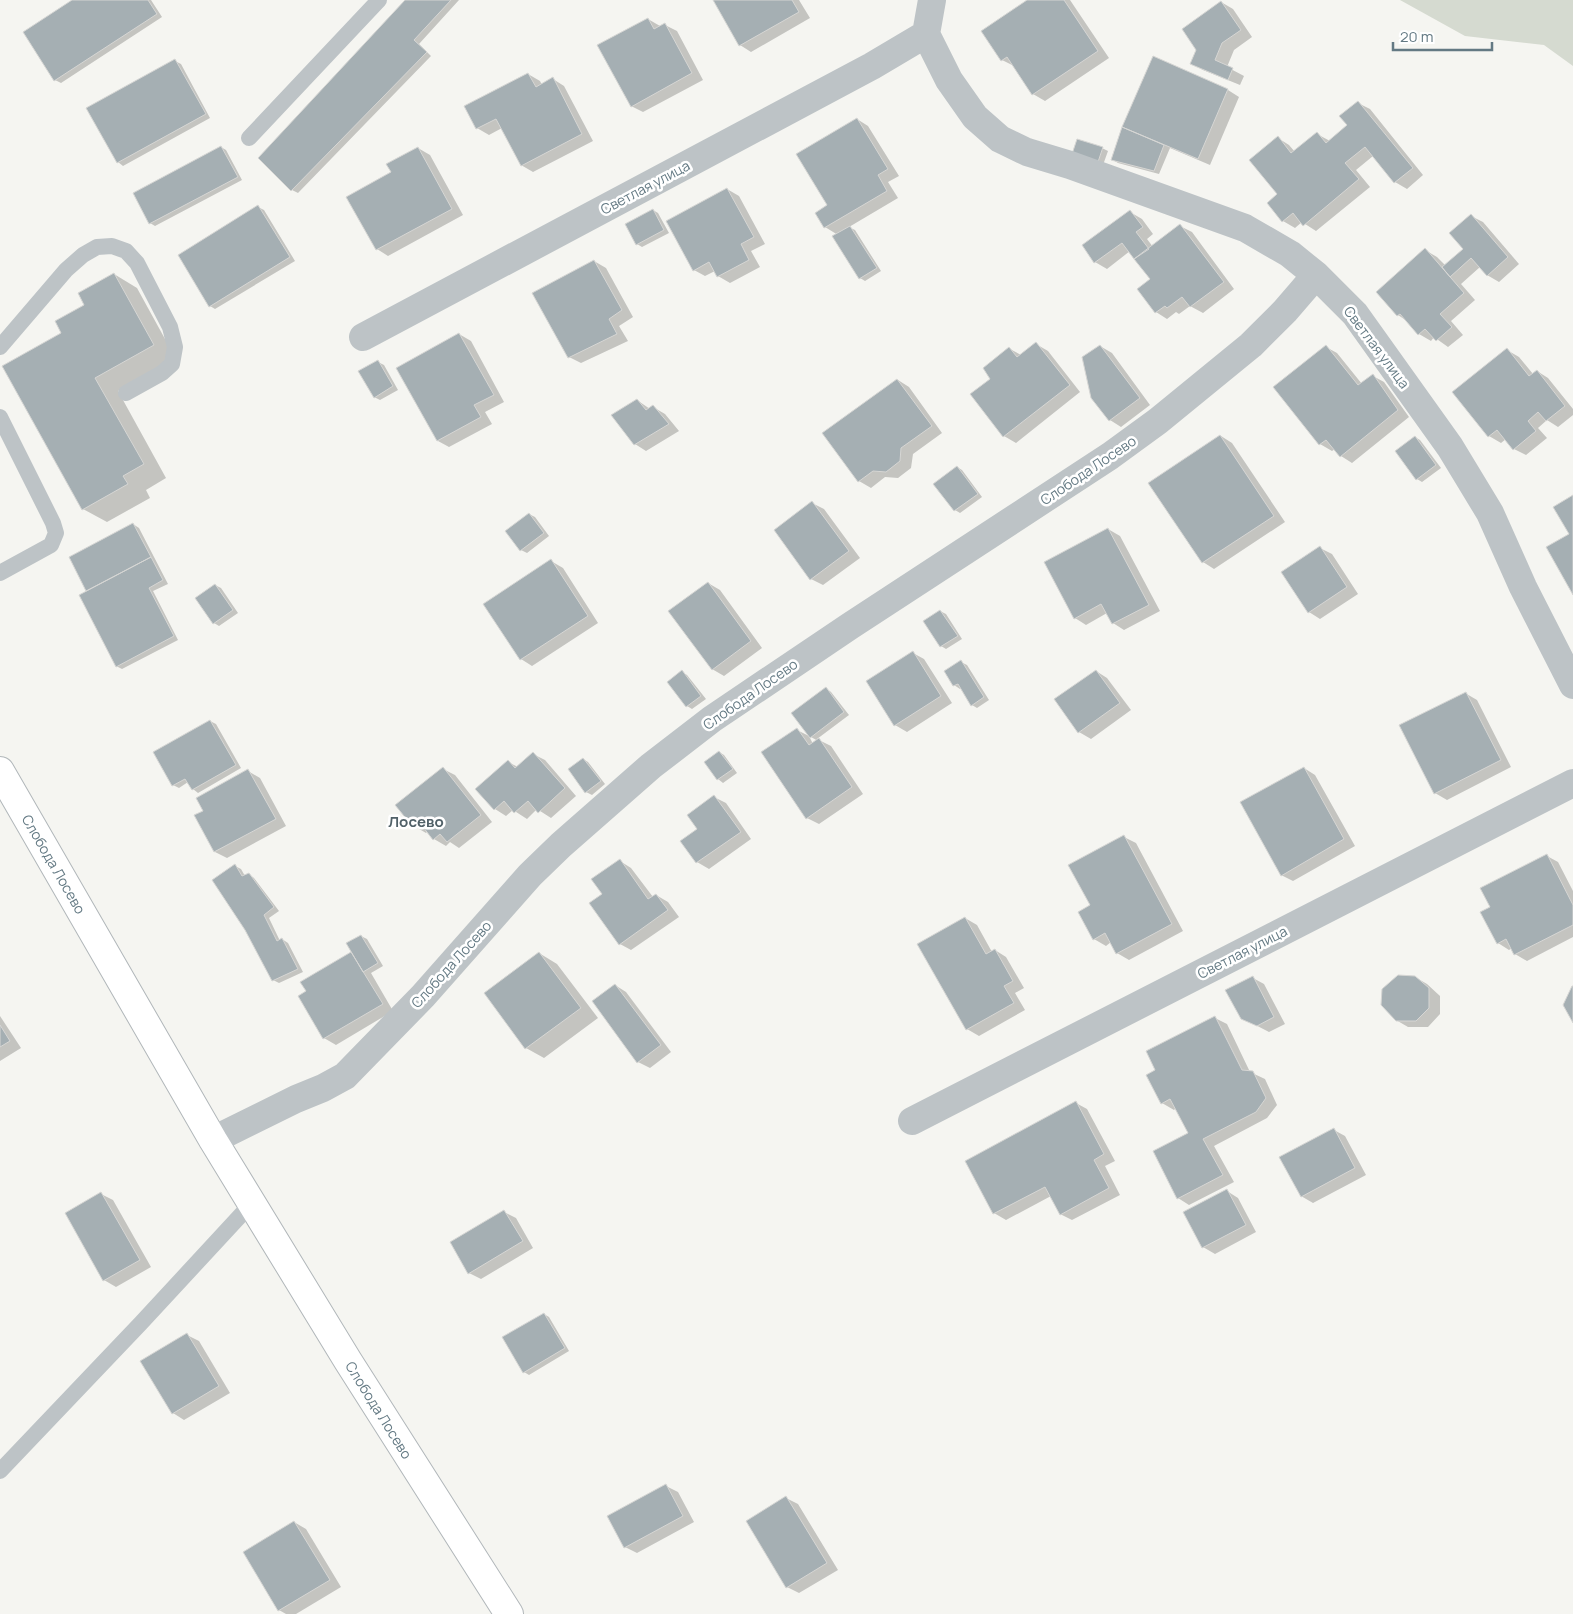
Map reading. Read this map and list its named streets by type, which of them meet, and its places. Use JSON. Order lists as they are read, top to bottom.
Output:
{
  "streets": {
    "main road": ["Слобода Лосево"],
    "street": ["Светлая улица"]
  },
  "crossings": [
    ["Светлая улица", "Слобода Лосево"]
  ],
  "districts": ["Лосево"],
  "scale_bar": "20 m"
}
